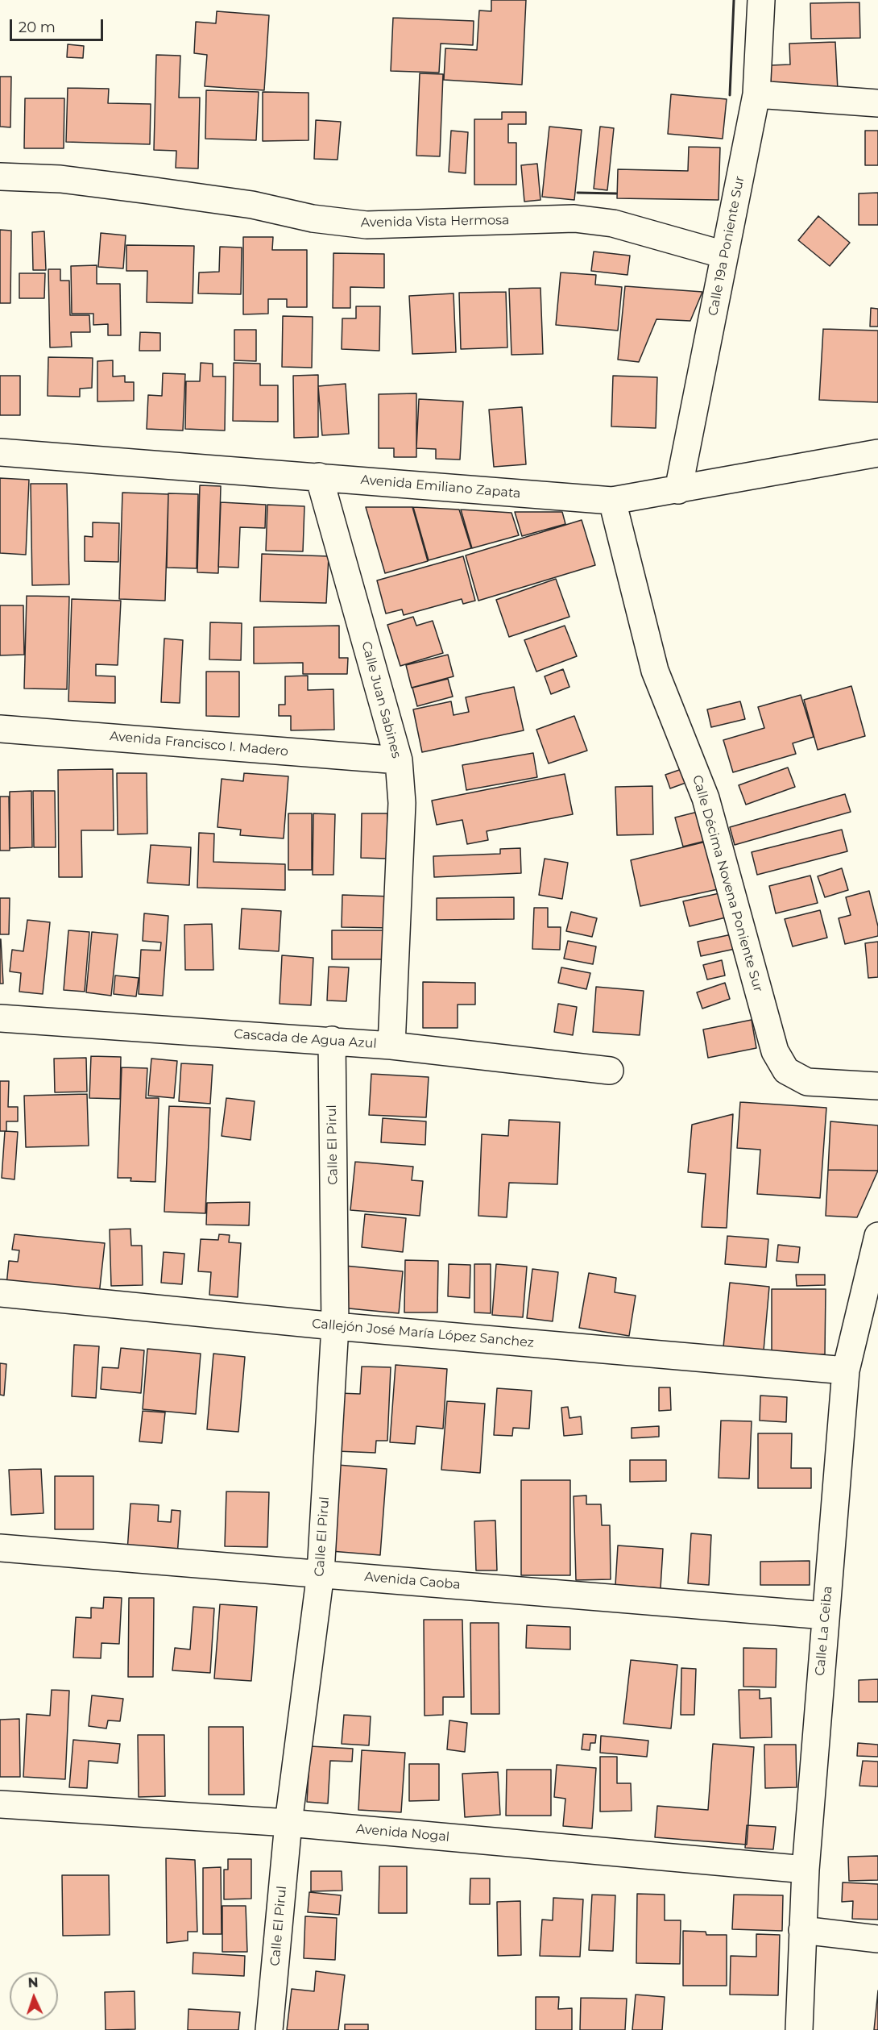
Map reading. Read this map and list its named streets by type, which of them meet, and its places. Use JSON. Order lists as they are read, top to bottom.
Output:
{
  "streets": {
    "street": [
      "Avenida Vista Hermosa",
      "Calle 19a Poniente Sur",
      "Avenida Emiliano Zapata",
      "Calle Juan Sabines",
      "Avenida Francisco I. Madero",
      "Calle Décima Novena Poniente Sur",
      "Cascada de Agua Azul",
      "Calle El Pirul",
      "Callejón José María López Sanchez",
      "Avenida Caoba",
      "Calle La Ceiba",
      "Avenida Nogal"
    ]
  },
  "crossings": [
    ["Avenida Vista Hermosa", "Calle 19a Poniente Sur"],
    ["Calle 19a Poniente Sur", "Avenida Emiliano Zapata"],
    ["Avenida Emiliano Zapata", "Calle Juan Sabines"],
    ["Avenida Emiliano Zapata", "Calle Décima Novena Poniente Sur"],
    ["Calle Juan Sabines", "Avenida Francisco I. Madero"],
    ["Calle Juan Sabines", "Cascada de Agua Azul"],
    ["Cascada de Agua Azul", "Calle El Pirul"],
    ["Calle El Pirul", "Callejón José María López Sanchez"],
    ["Calle El Pirul", "Avenida Caoba"],
    ["Calle El Pirul", "Avenida Nogal"],
    ["Callejón José María López Sanchez", "Calle La Ceiba"],
    ["Avenida Caoba", "Calle La Ceiba"],
    ["Calle La Ceiba", "Avenida Nogal"]
  ],
  "scale_bar": "20 m",
  "north": "top"
}
